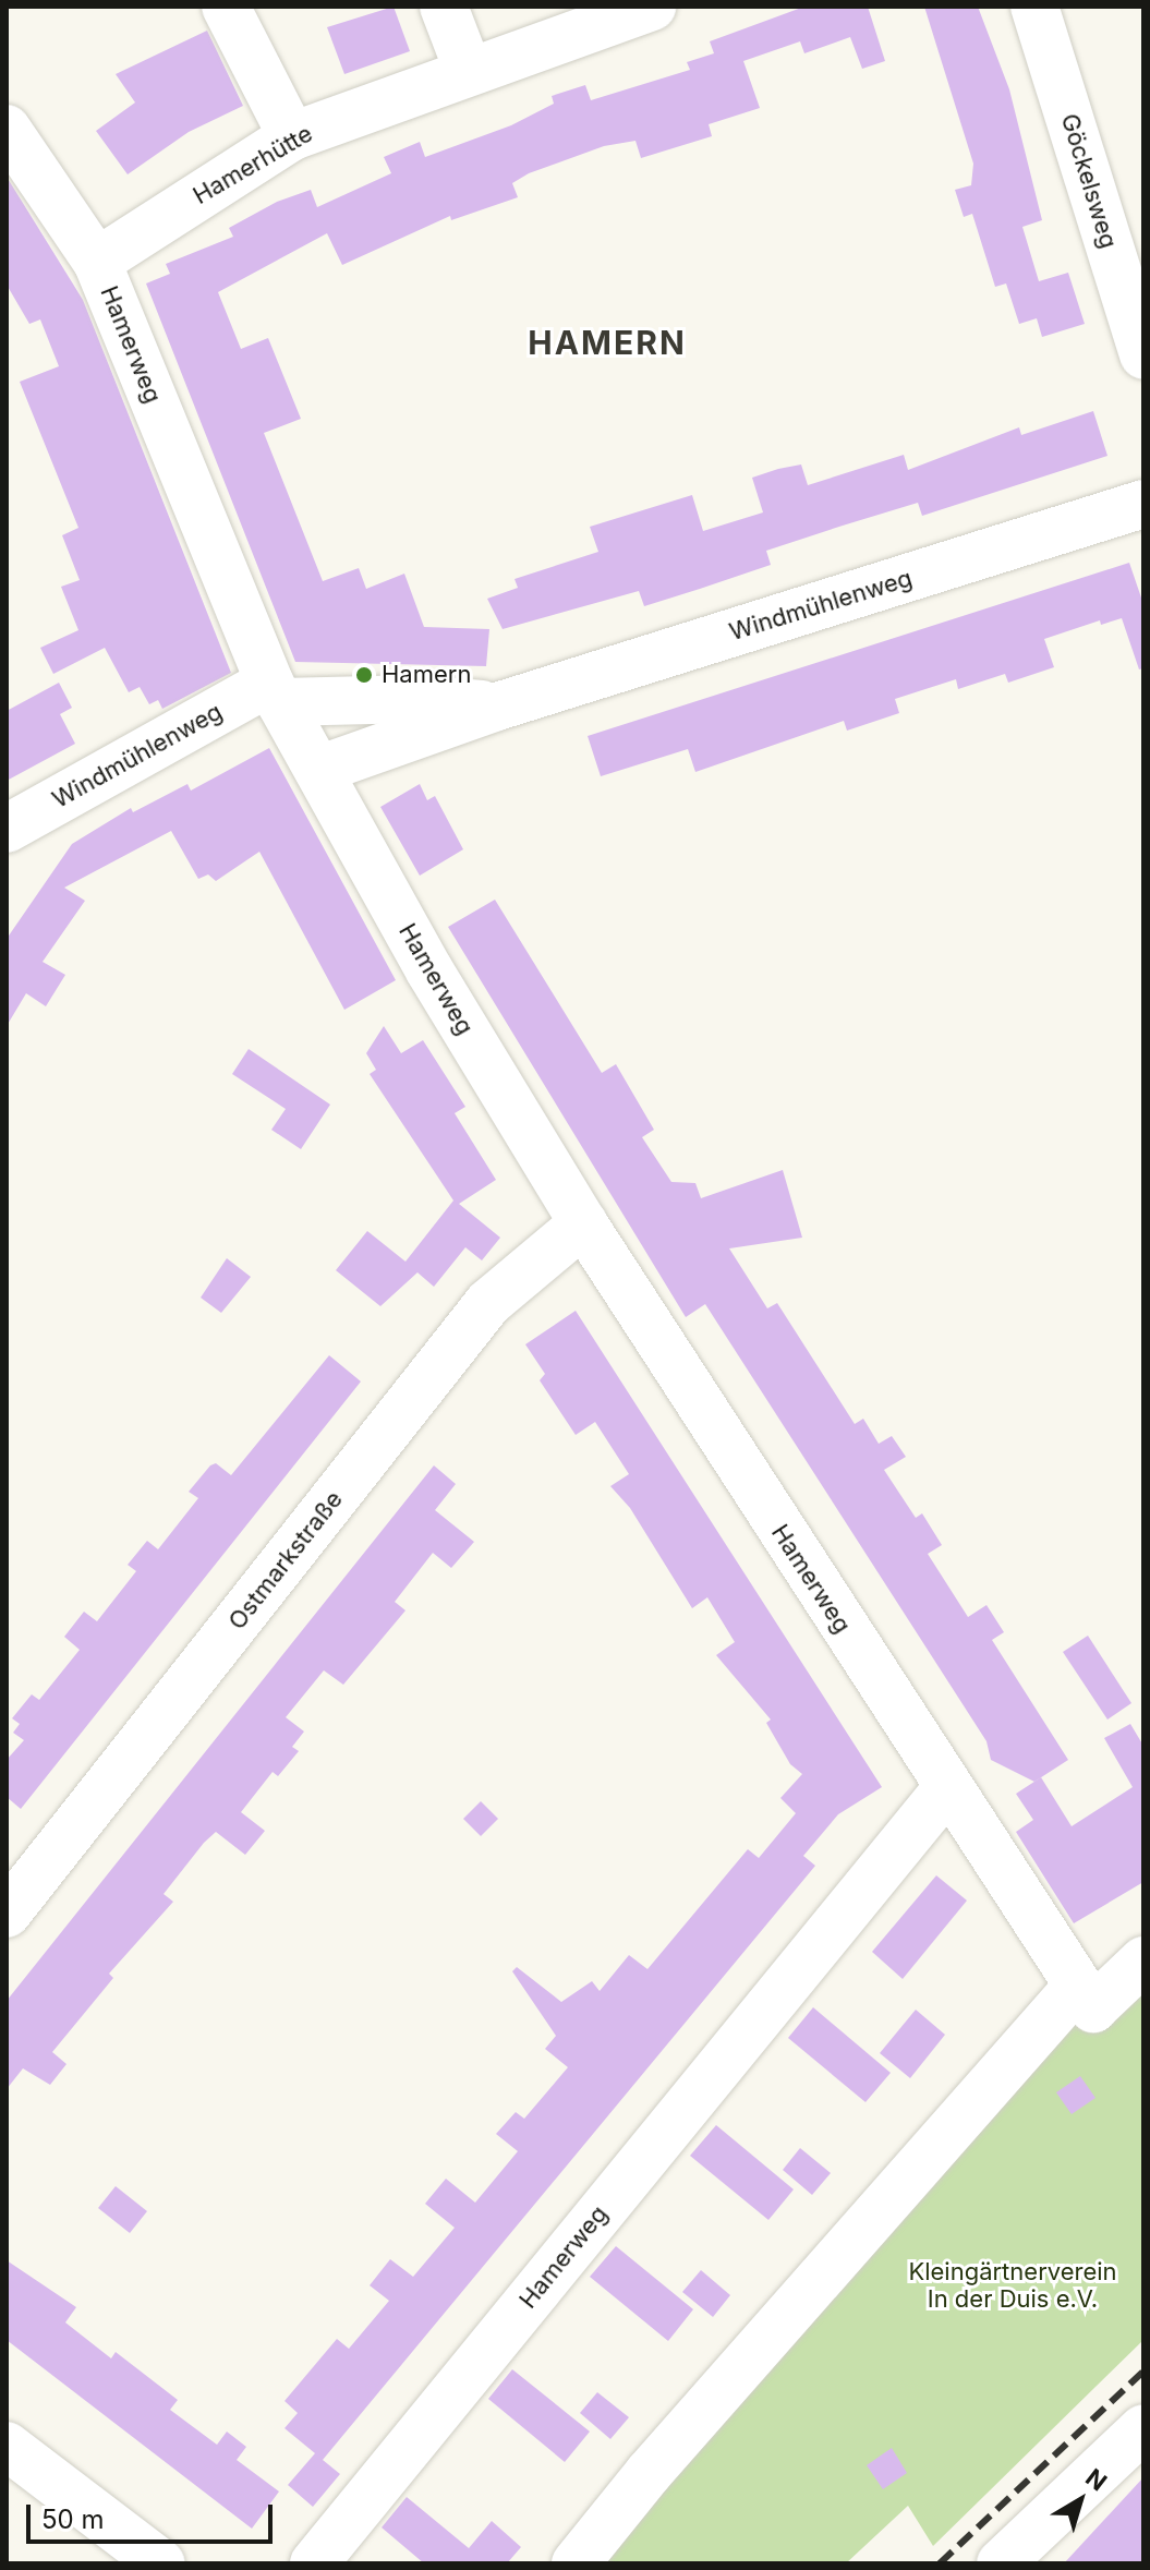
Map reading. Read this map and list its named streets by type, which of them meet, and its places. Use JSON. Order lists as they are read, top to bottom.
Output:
{
  "streets": {
    "street": [
      "Hamerhütte",
      "Göckelsweg",
      "Hamerweg",
      "Windmühlenweg",
      "Ostmarkstraße"
    ]
  },
  "crossings": [
    ["Hamerhütte", "Hamerweg"],
    ["Hamerweg", "Windmühlenweg"],
    ["Hamerweg", "Ostmarkstraße"]
  ],
  "districts": ["HAMERN"],
  "parks": ["Kleingärtnerverein In der Duis e.V."],
  "places": ["Hamern"],
  "scale_bar": "50 m",
  "north": "top right"
}
